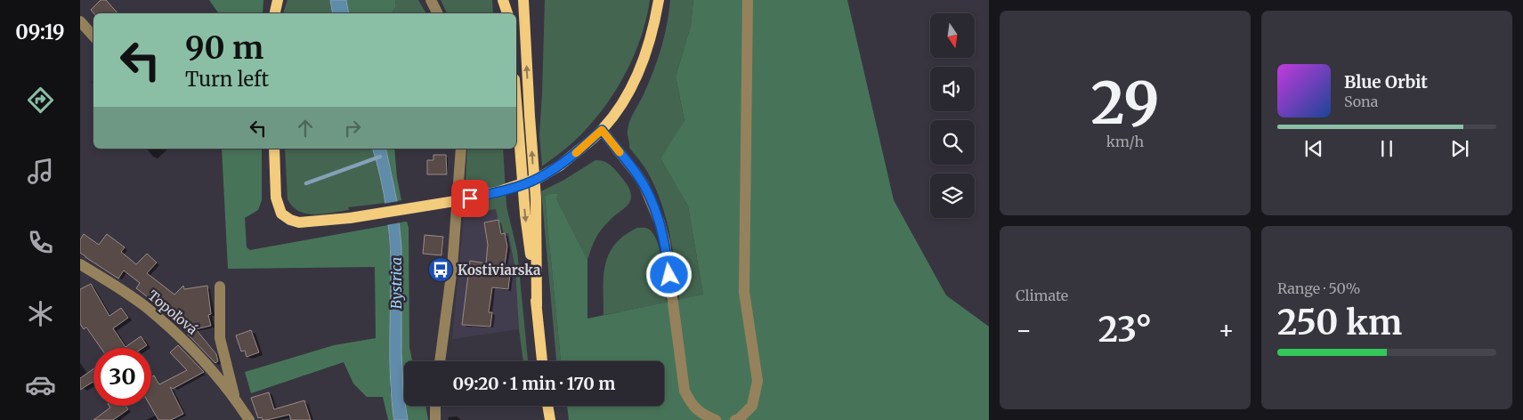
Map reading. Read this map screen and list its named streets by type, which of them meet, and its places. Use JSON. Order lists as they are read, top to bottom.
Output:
{
  "streets": {
    "street": ["Topoľová"]
  },
  "water": ["Bystrica"],
  "places": {
    "bus stop": ["Kostiviarska"]
  },
  "north": "bottom",
  "page": {
    "tabs": "09:19",
    "tile": [
      ["29", "km/h"],
      "Climate",
      ["Range · 50%", "250 km"]
    ],
    "turn": ["90 m", "Turn left"],
    "song": ["Blue Orbit", "Sona"],
    "heat": ["−", "23°", "+"],
    "limit": "30",
    "trip": "09:20 · 1 min · 170 m"
  }
}
